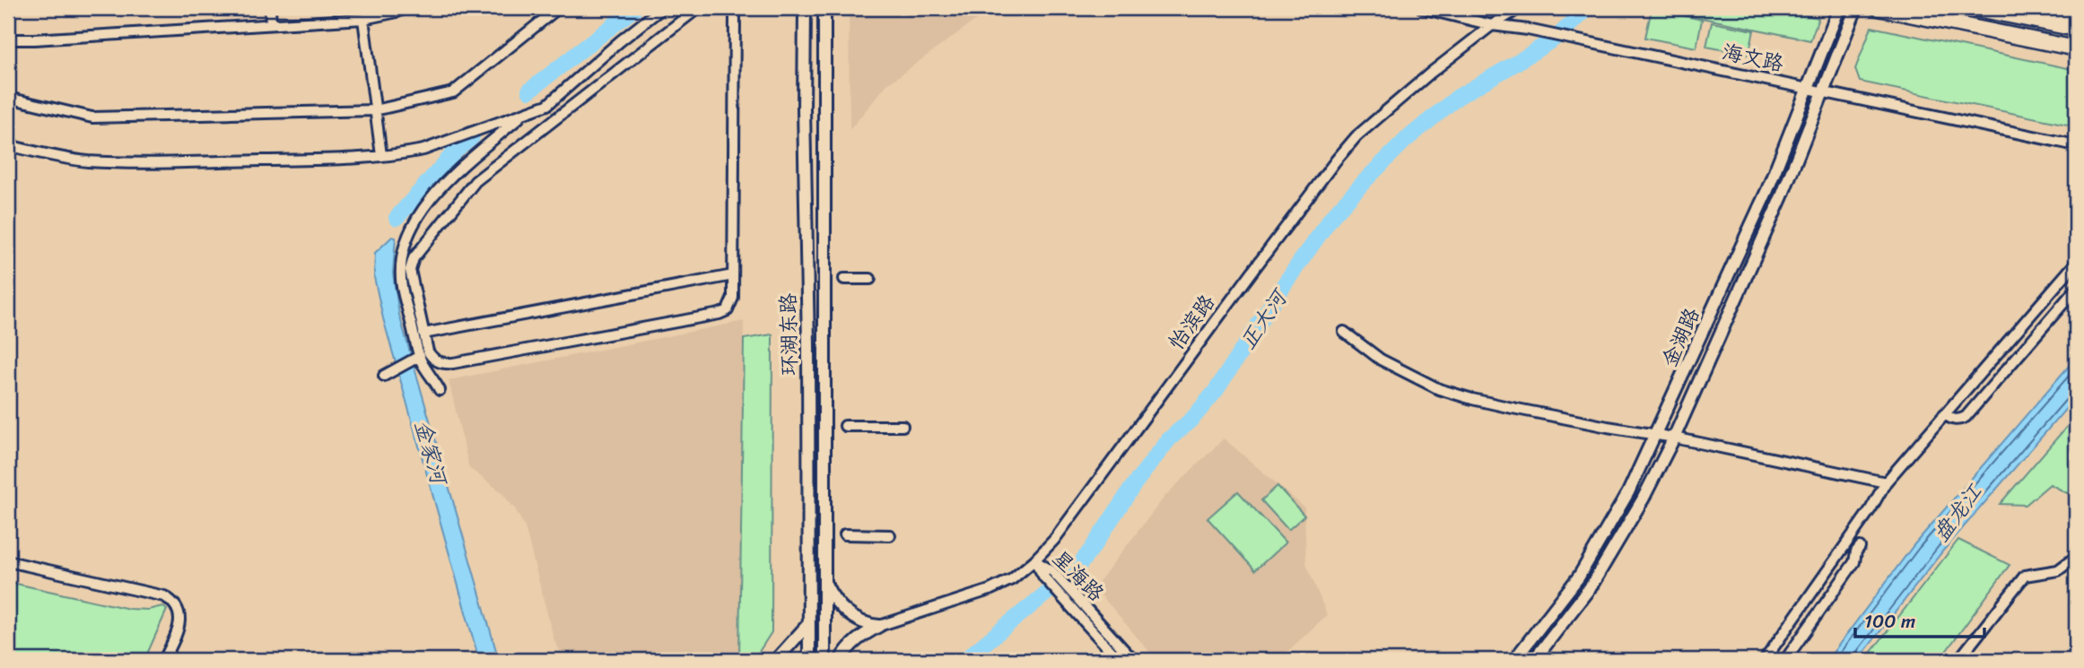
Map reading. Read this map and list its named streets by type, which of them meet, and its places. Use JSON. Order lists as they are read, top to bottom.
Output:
{
  "streets": {
    "main road": ["环湖东路", "金湖路"],
    "street": ["海文路", "怡滨路", "星海路"]
  },
  "crossings": [
    ["海文路", "怡滨路"],
    ["海文路", "金湖路"],
    ["怡滨路", "星海路"]
  ],
  "water": ["正大河", "金家河", "盘龙江"],
  "scale_bar": "100 m"
}
